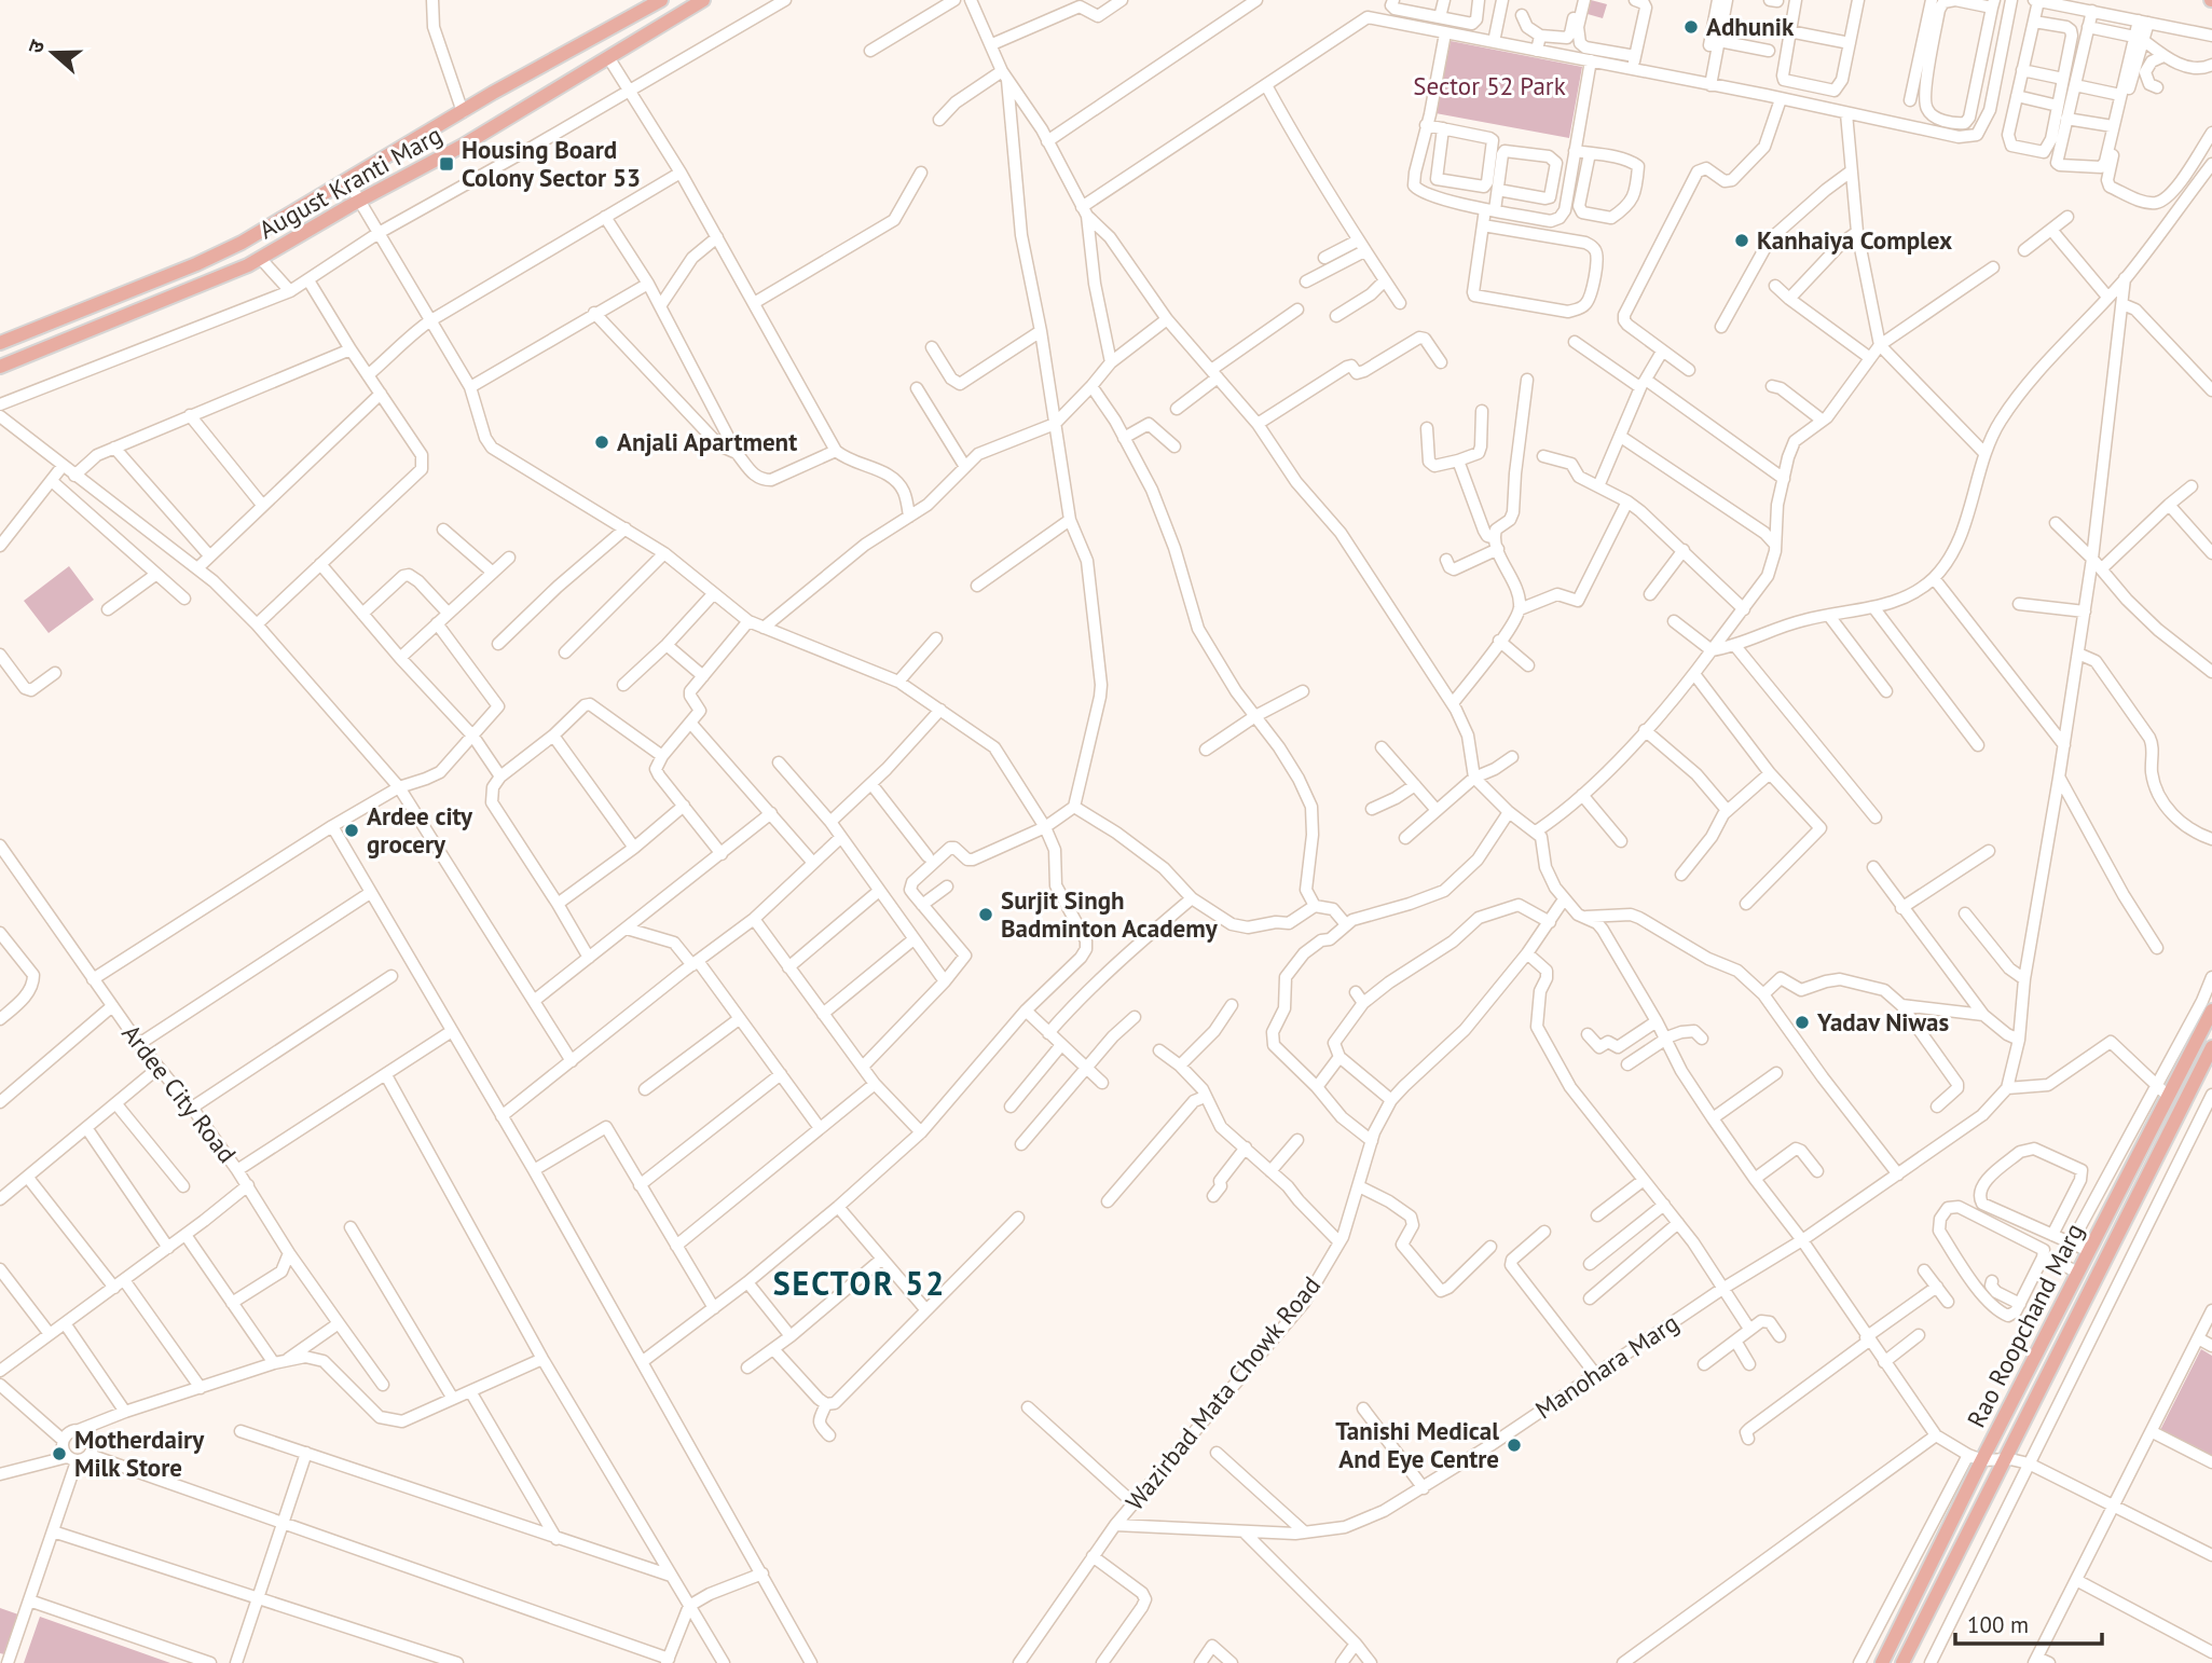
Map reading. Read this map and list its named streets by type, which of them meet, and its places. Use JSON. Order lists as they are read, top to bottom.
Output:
{
  "streets": {
    "main road": ["August Kranti Marg", "Rao Roopchand Marg"],
    "street": ["Ardee City Road", "Manohara Marg", "Wazirbad Mata Chowk Road"]
  },
  "crossings": [
    ["Manohara Marg", "Wazirbad Mata Chowk Road"]
  ],
  "districts": ["SECTOR 52"],
  "parks": ["Sector 52 Park"],
  "places": {
    "other": [
      "Adhunik",
      "Kanhaiya Complex",
      "Anjali Apartment",
      "Ardee city grocery",
      "Surjit Singh Badminton Academy",
      "Yadav Niwas",
      "Tanishi Medical And Eye Centre",
      "Motherdairy Milk Store"
    ],
    "transit": ["Housing Board Colony Sector 53"]
  },
  "scale_bar": "100 m",
  "north": "left"
}
